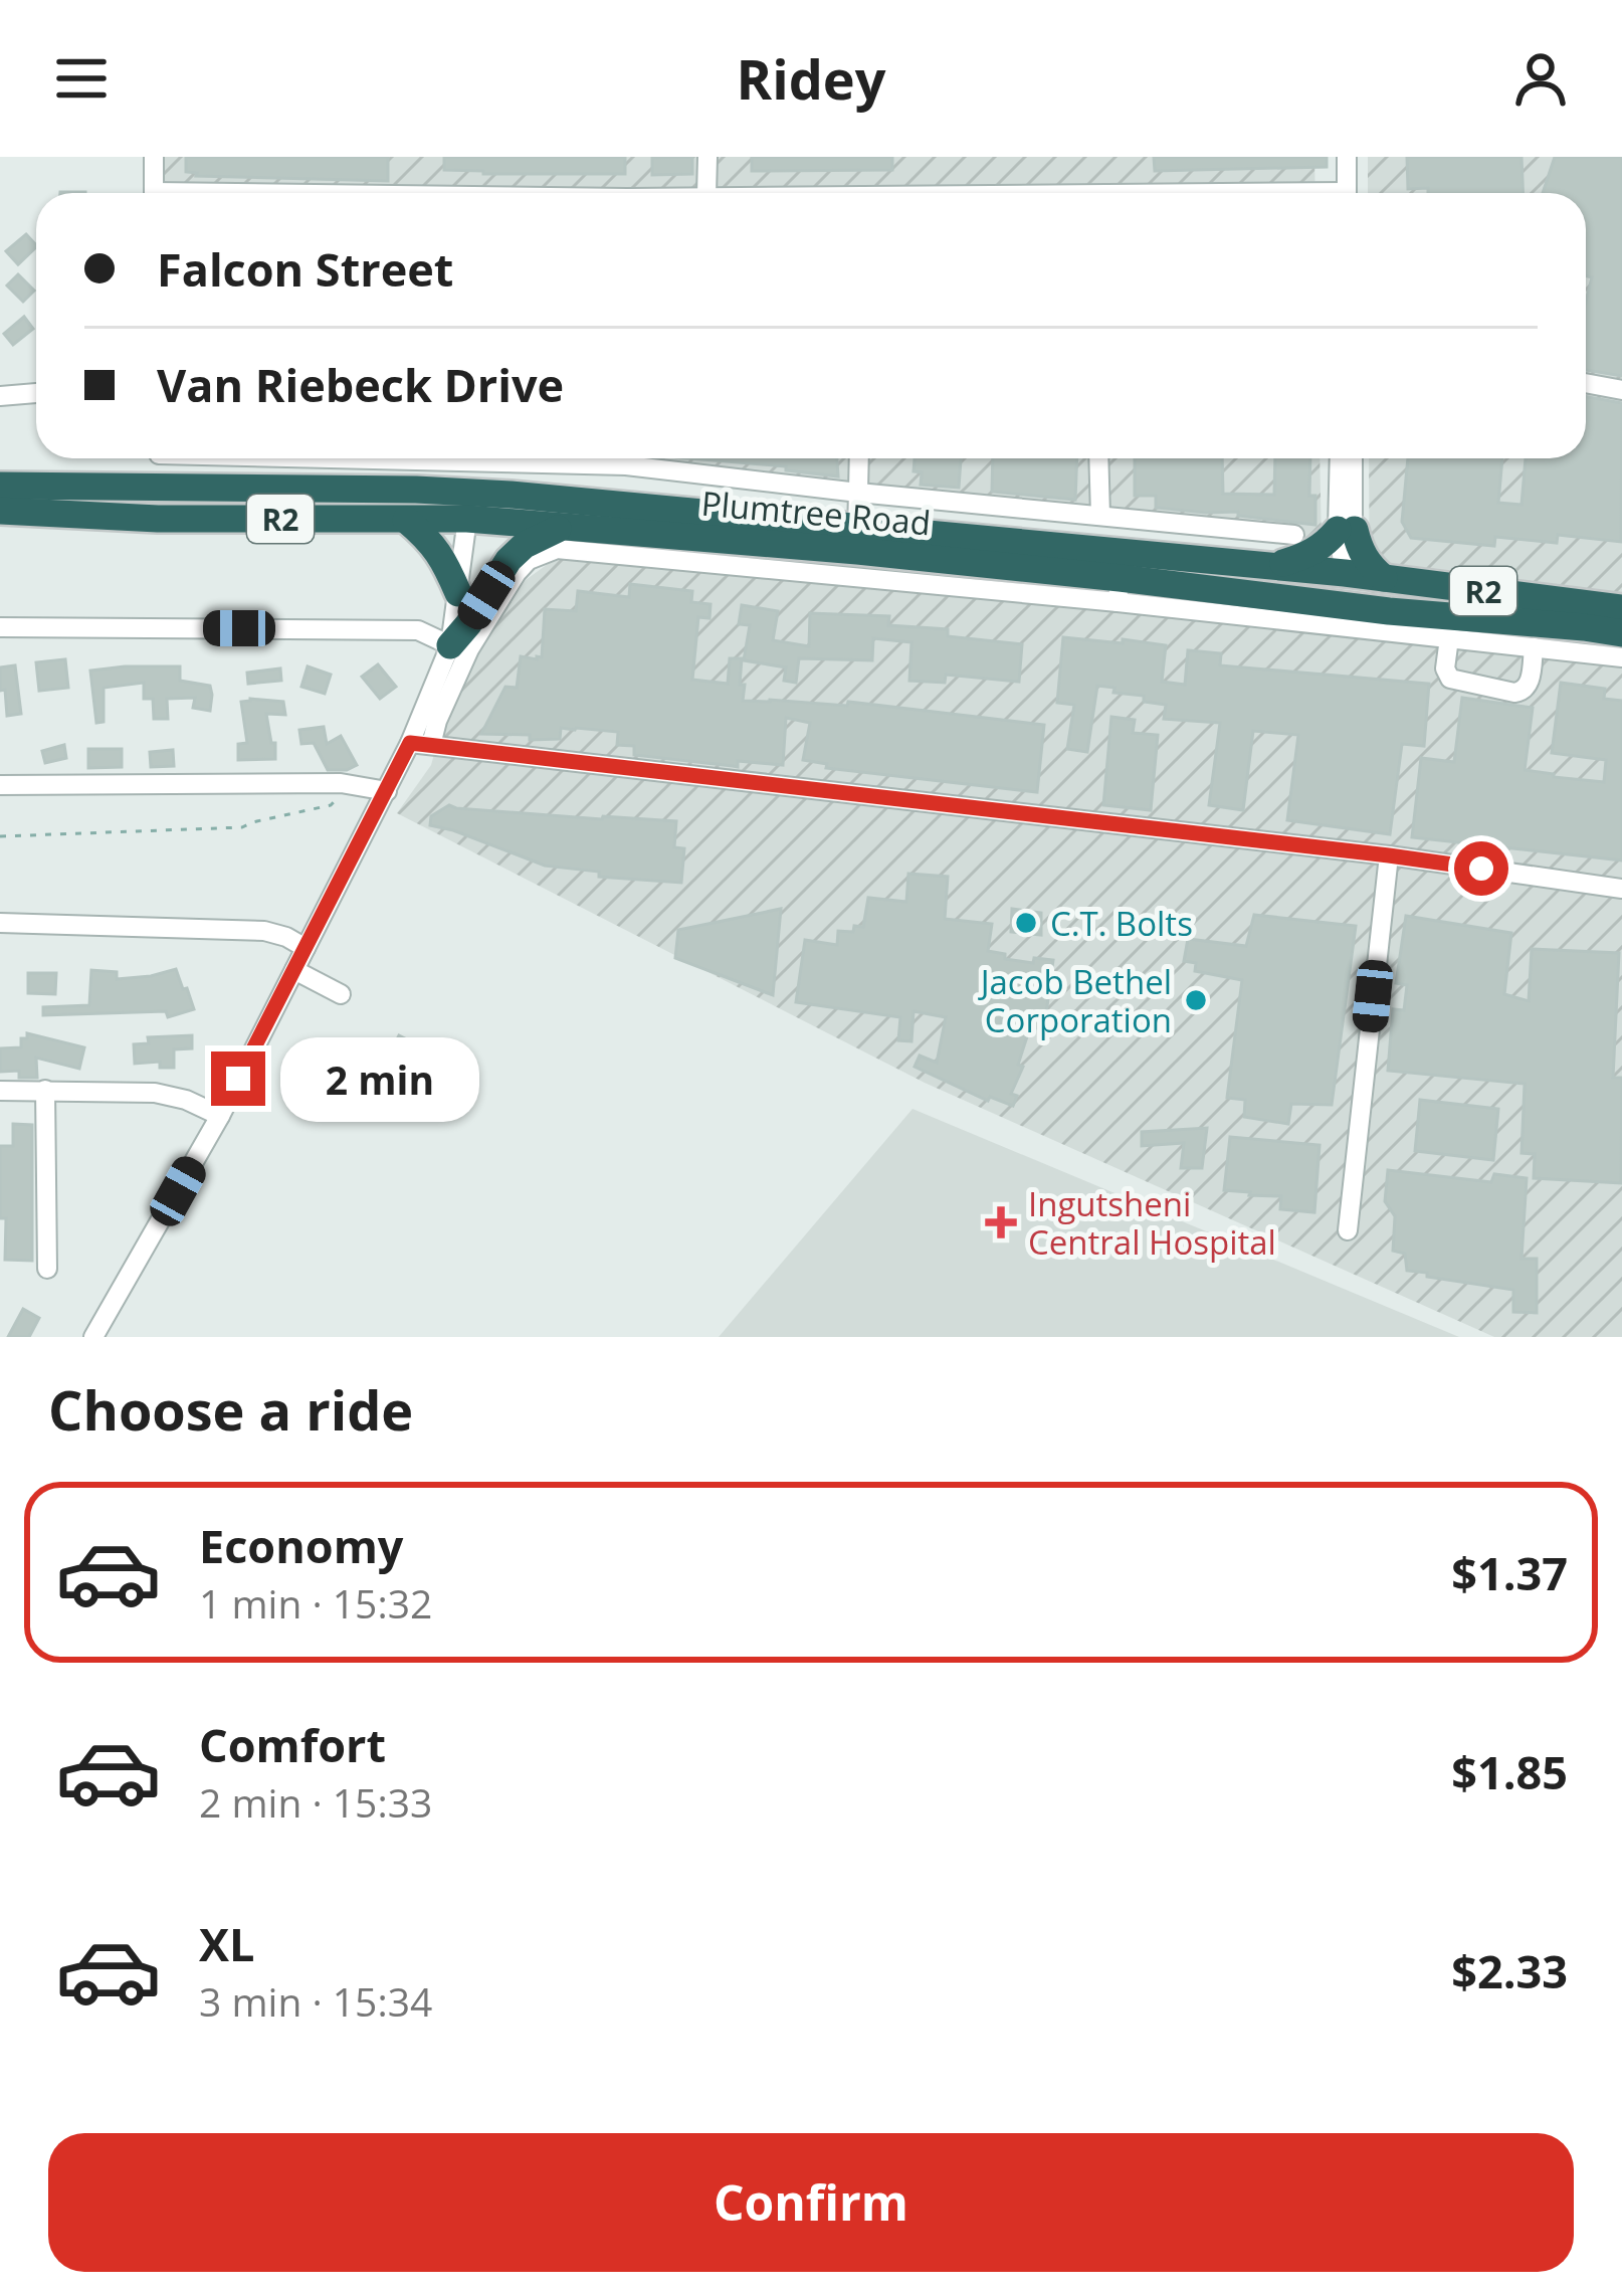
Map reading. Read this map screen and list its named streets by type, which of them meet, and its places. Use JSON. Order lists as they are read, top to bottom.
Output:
{
  "streets": {
    "highway": ["Plumtree Road", "R2"]
  },
  "places": {
    "other": ["C.T. Bolts", "Jacob Bethel Corporation"],
    "health": ["Ingutsheni Central Hospital"]
  },
  "page": {
    "header": "Ridey",
    "banner": ["Falcon Street", "Van Riebeck Drive"],
    "bubble": "2 min",
    "heading": "Choose a ride",
    "list": [
      {
        "name": "Economy",
        "note": "1 min · 15:32",
        "value": "$1.37"
      },
      {
        "name": "Comfort",
        "note": "2 min · 15:33",
        "value": "$1.85"
      },
      {
        "name": "XL",
        "note": "3 min · 15:34",
        "value": "$2.33"
      }
    ],
    "buttons": "Confirm"
  }
}
